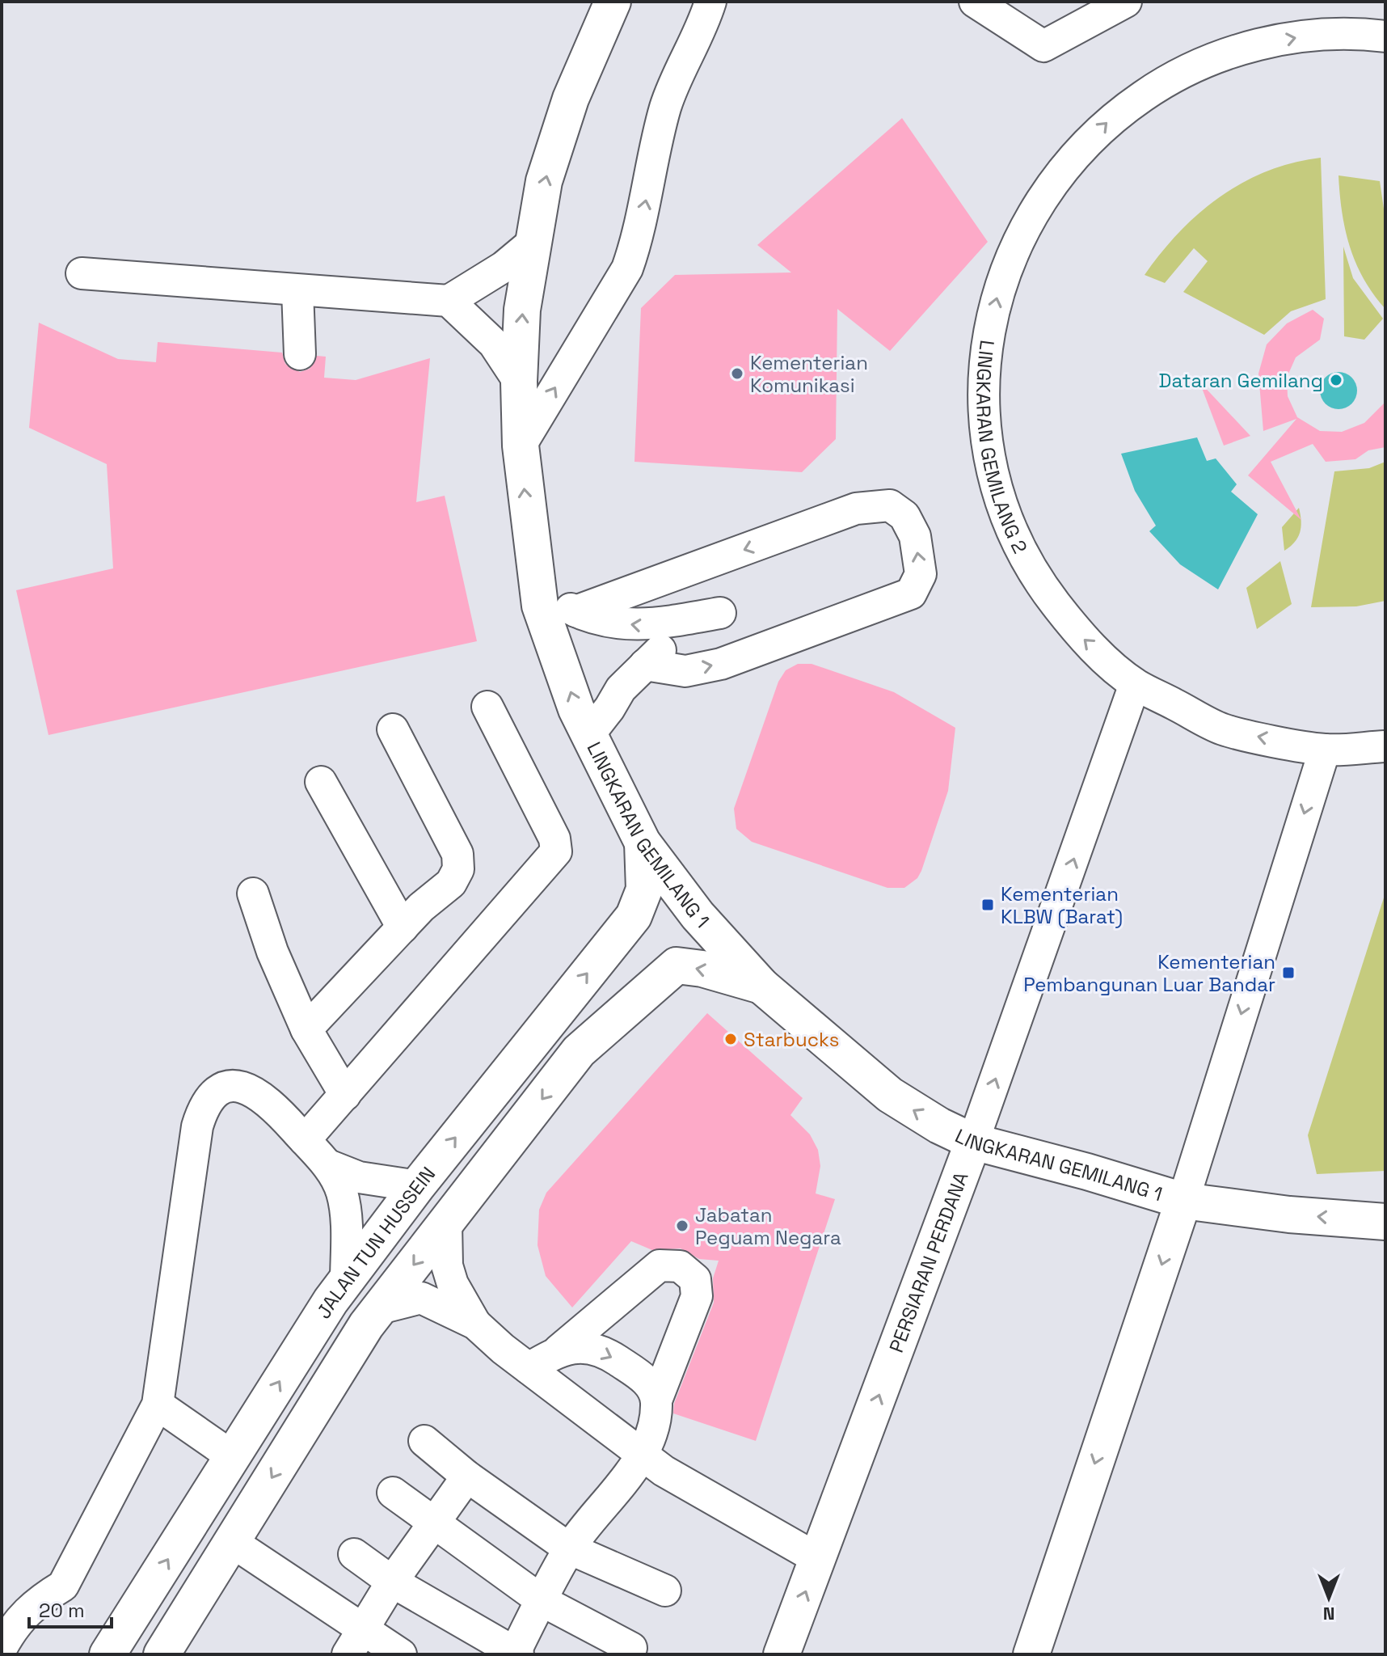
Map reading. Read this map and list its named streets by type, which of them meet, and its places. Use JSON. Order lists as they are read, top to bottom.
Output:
{
  "streets": {
    "main road": ["LINGKARAN GEMILANG 1", "JALAN TUN HUSSEIN", "PERSIARAN PERDANA"],
    "street": ["LINGKARAN GEMILANG 2"]
  },
  "crossings": [
    ["LINGKARAN GEMILANG 2", "PERSIARAN PERDANA"],
    ["LINGKARAN GEMILANG 1", "JALAN TUN HUSSEIN"],
    ["LINGKARAN GEMILANG 1", "PERSIARAN PERDANA"]
  ],
  "one_way": ["LINGKARAN GEMILANG 1"],
  "places": {
    "other": [
      "Kementerian Komunikasi",
      "Dataran Gemilang",
      "Starbucks",
      "Jabatan Peguam Negara"
    ],
    "transit": ["Kementerian KLBW (Barat)", "Kementerian Pembangunan Luar Bandar"]
  },
  "scale_bar": "20 m",
  "north": "bottom"
}
